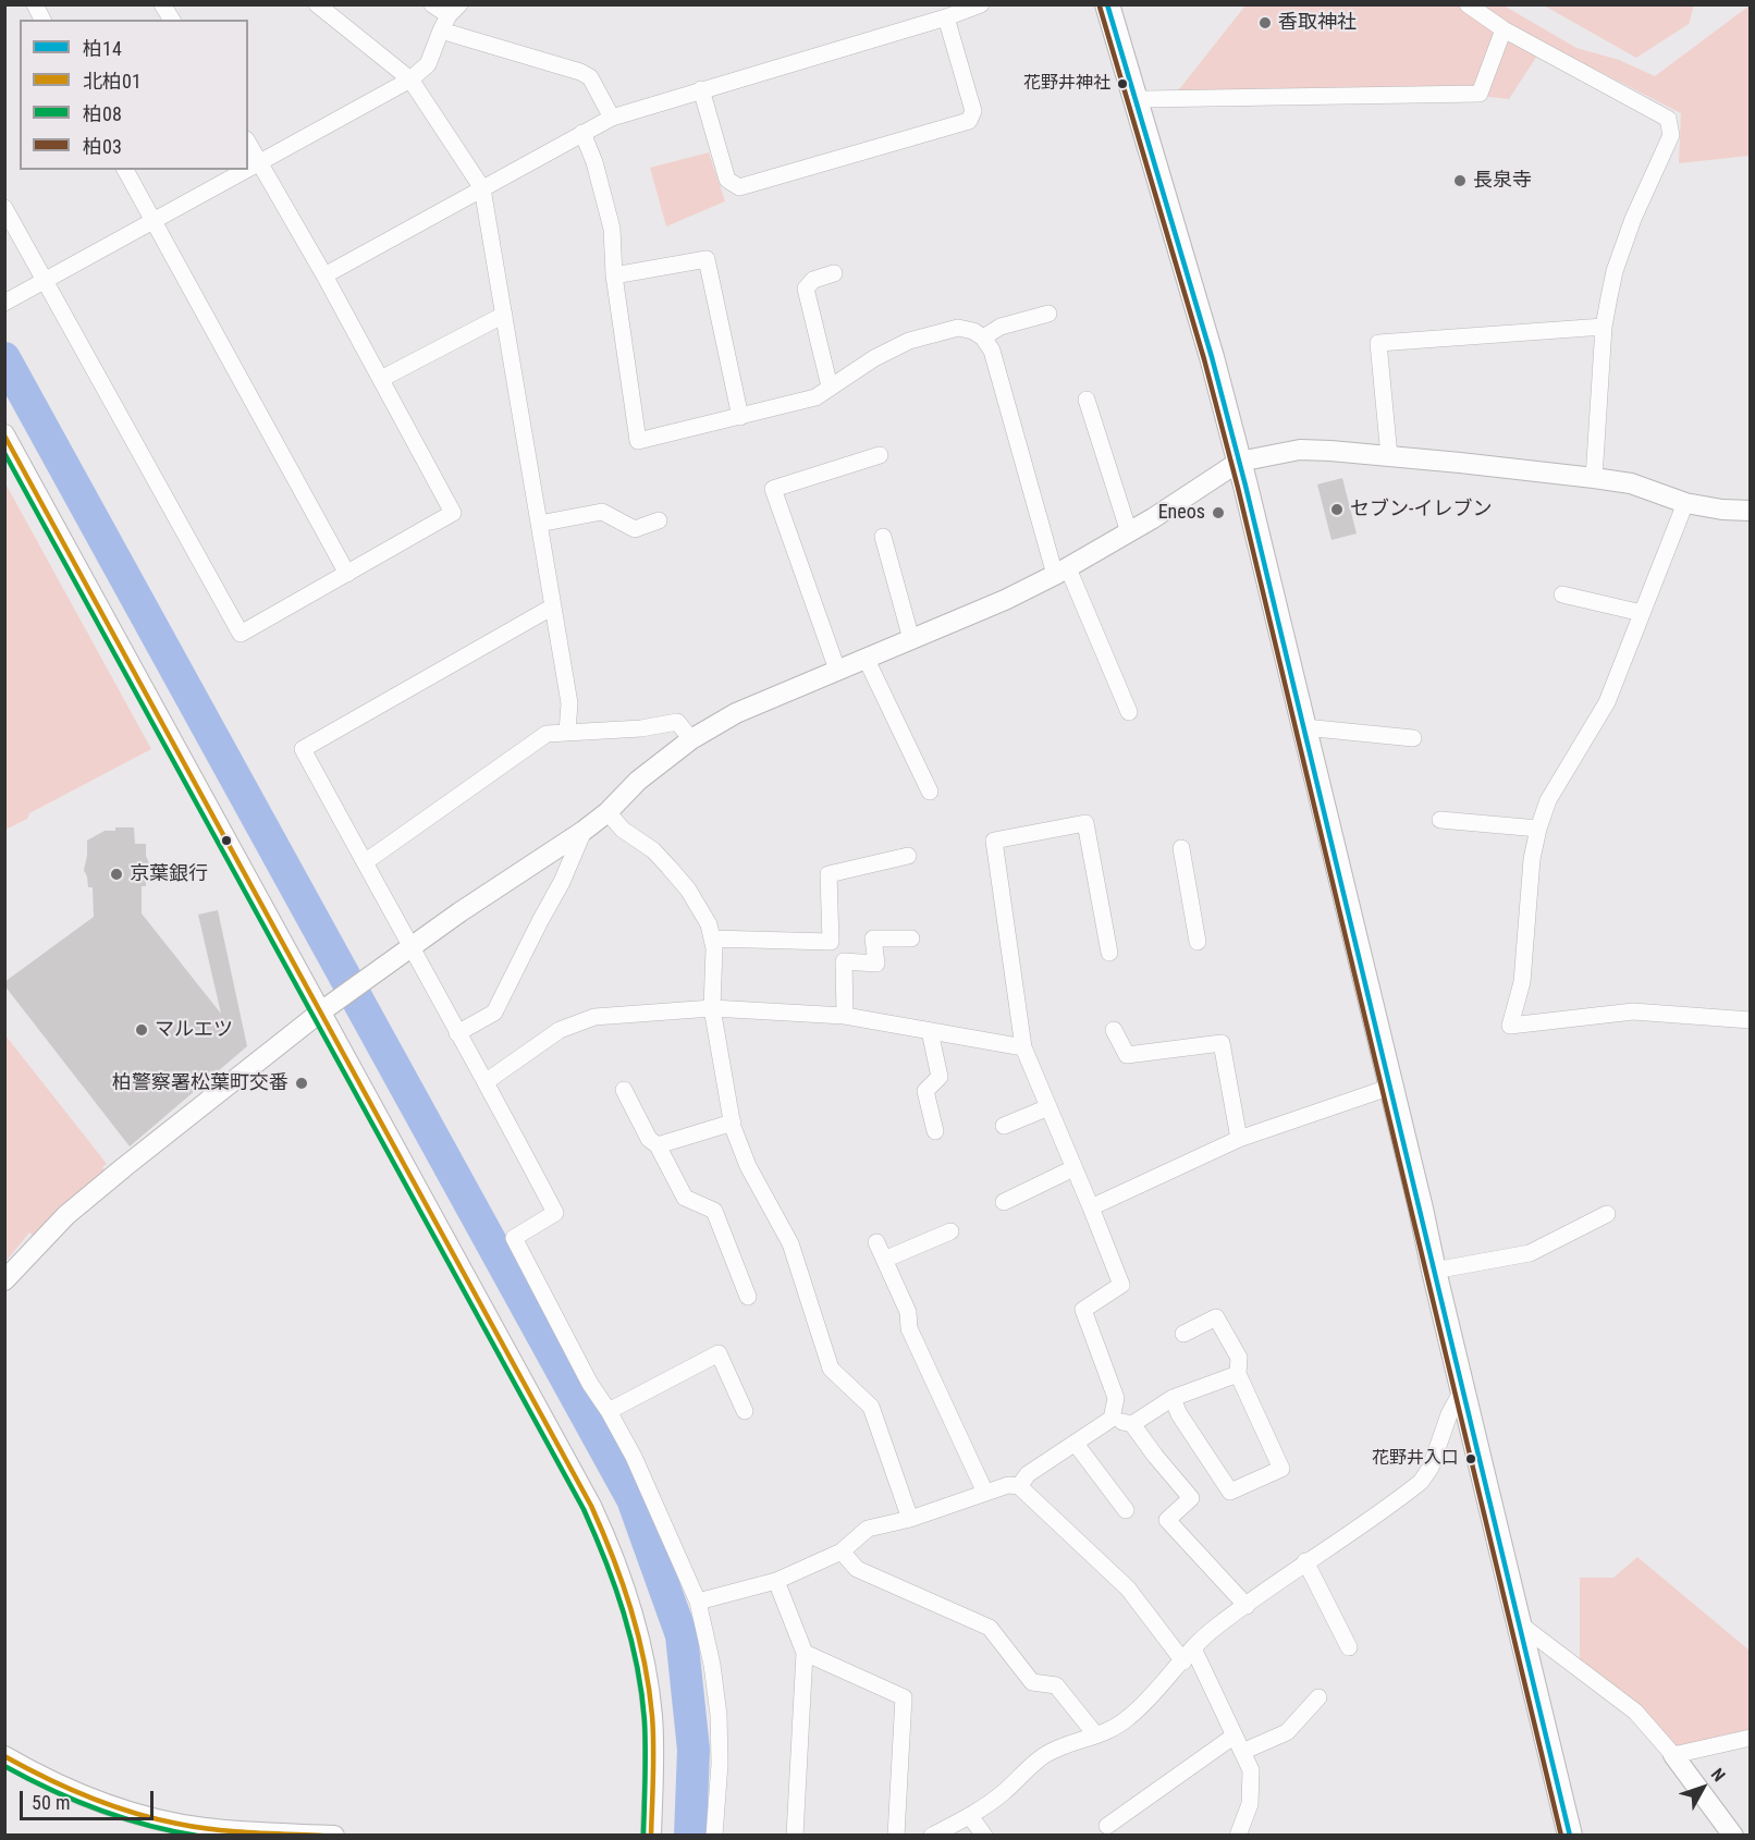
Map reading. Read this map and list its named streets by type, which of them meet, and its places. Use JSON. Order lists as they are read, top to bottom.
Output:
{
  "places": [
    "香取神社",
    "花野井神社",
    "長泉寺",
    "セブン-イレブン",
    "Eneos",
    "京葉銀行",
    "マルエツ",
    "柏警察署松葉町交番",
    "花野井入口"
  ],
  "lines": [
    "transit line 柏14",
    "transit line 柏03",
    "transit line 北柏01",
    "transit line 柏08"
  ],
  "legend": [
    "柏14",
    "北柏01",
    "柏08",
    "柏03"
  ],
  "scale_bar": "50 m",
  "north": "top right"
}
